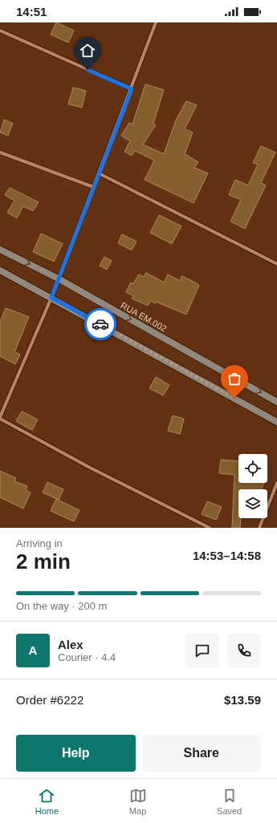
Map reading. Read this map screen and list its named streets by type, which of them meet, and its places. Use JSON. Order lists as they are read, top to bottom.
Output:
{
  "streets": {
    "street": ["RUA EM.002"]
  },
  "page": {
    "status": "14:51",
    "heading": ["2 min", "Arriving in", "14:53–14:58"],
    "panel": [
      "Alex",
      "Courier · 4.4",
      "Order #6222",
      "$13.59"
    ],
    "bar": "On the way · 200 m",
    "round": "A",
    "buttons": ["Help", "Share"],
    "tabs": ["Home", "Map", "Saved"]
  }
}
